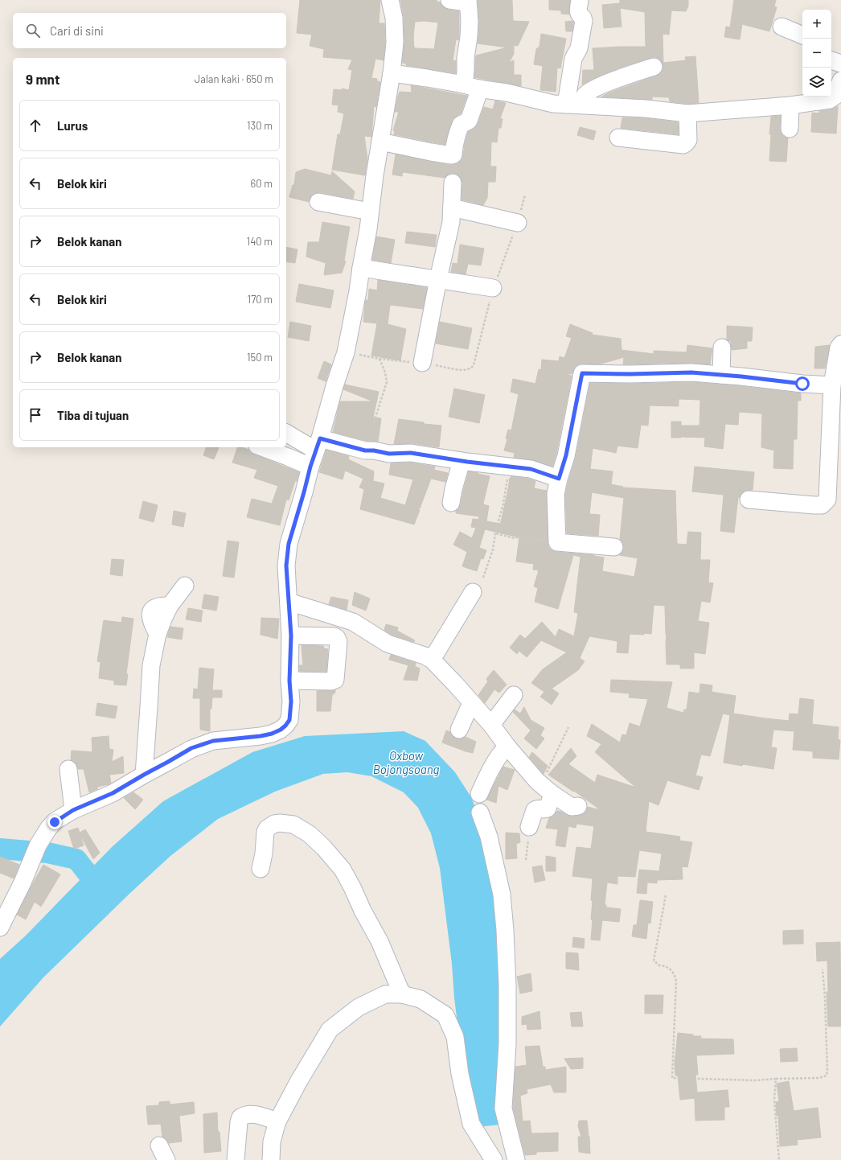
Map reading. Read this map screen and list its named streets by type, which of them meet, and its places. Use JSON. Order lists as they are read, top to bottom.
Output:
{
  "water": ["Oxbow Bojongsoang"],
  "page": {
    "map_buttons": ["+", "−"],
    "search": "Cari di sini",
    "heading": ["9 mnt", "Jalan kaki · 650 m"],
    "list": [
      ["Lurus", "130 m"],
      ["Belok kiri", "60 m"],
      ["Belok kanan", "140 m"],
      ["Belok kiri", "170 m"],
      ["Belok kanan", "150 m"],
      "Tiba di tujuan"
    ]
  }
}
